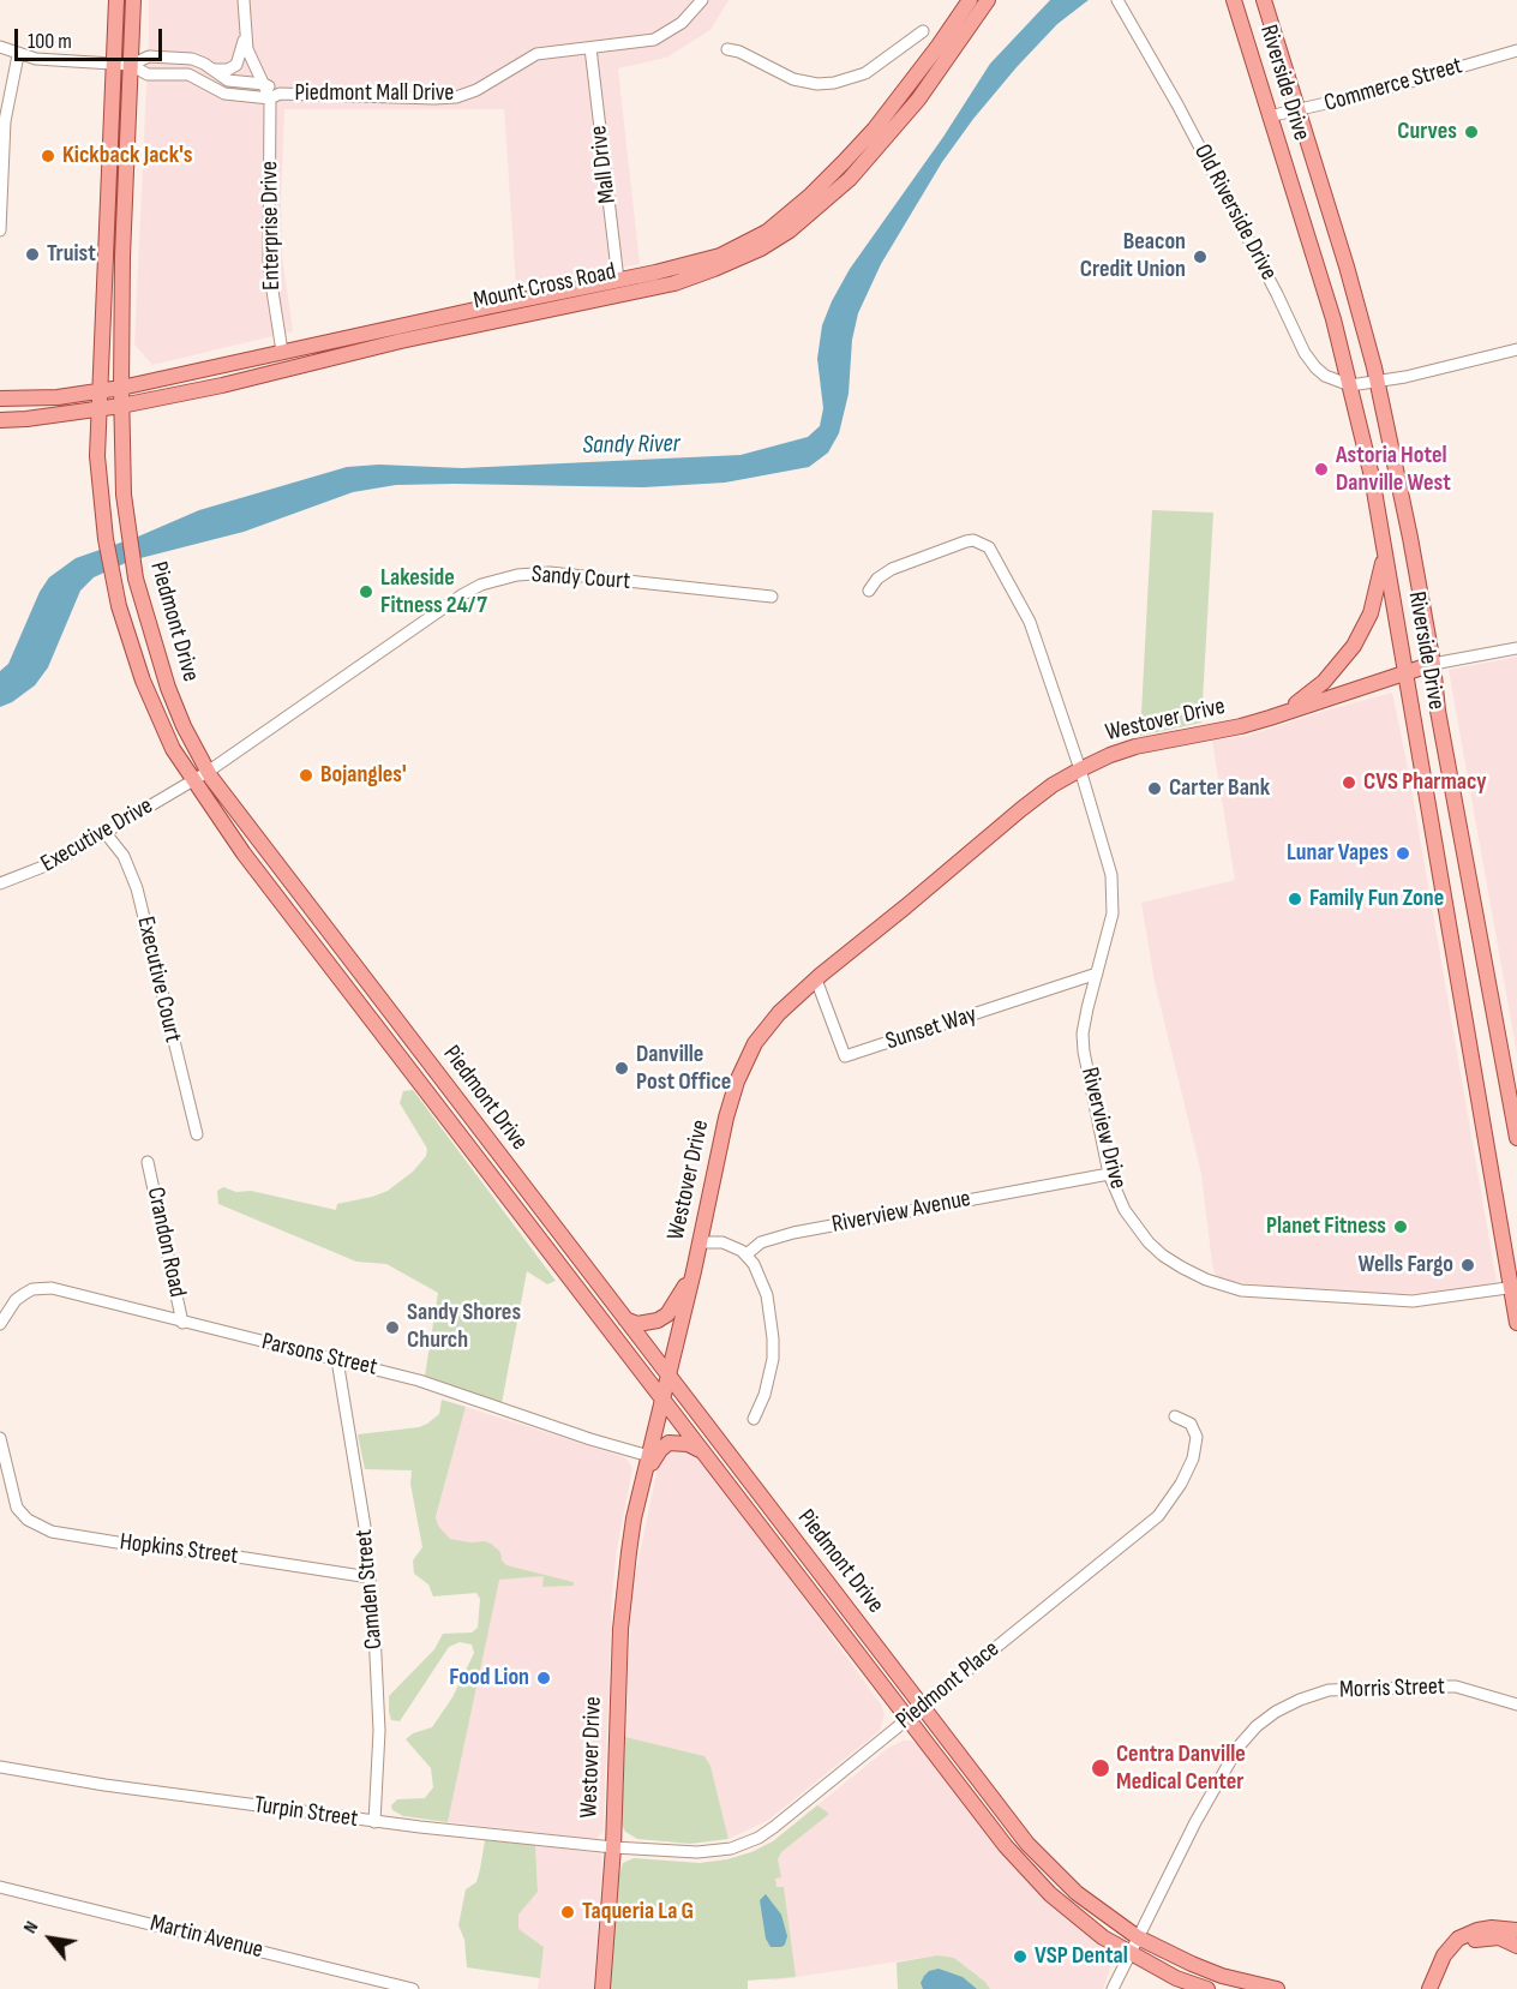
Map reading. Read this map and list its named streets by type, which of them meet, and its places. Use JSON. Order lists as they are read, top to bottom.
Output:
{
  "streets": {
    "main road": [
      "Riverside Drive",
      "Mount Cross Road",
      "Piedmont Drive",
      "Westover Drive"
    ],
    "street": [
      "Commerce Street",
      "Piedmont Mall Drive",
      "Mall Drive",
      "Old Riverside Drive",
      "Enterprise Drive",
      "Sandy Court",
      "Executive Drive",
      "Executive Court",
      "Sunset Way",
      "Riverview Drive",
      "Riverview Avenue",
      "Crandon Road",
      "Parsons Street",
      "Hopkins Street",
      "Camden Street",
      "Piedmont Place",
      "Morris Street",
      "Turpin Street",
      "Martin Avenue"
    ]
  },
  "crossings": [
    ["Riverside Drive", "Commerce Street"],
    ["Riverside Drive", "Old Riverside Drive"],
    ["Riverside Drive", "Westover Drive"],
    ["Riverside Drive", "Riverview Drive"],
    ["Piedmont Mall Drive", "Mall Drive"],
    ["Piedmont Mall Drive", "Enterprise Drive"],
    ["Mall Drive", "Mount Cross Road"],
    ["Enterprise Drive", "Mount Cross Road"],
    ["Mount Cross Road", "Piedmont Drive"],
    ["Sandy Court", "Piedmont Drive"],
    ["Sandy Court", "Executive Drive"],
    ["Piedmont Drive", "Westover Drive"],
    ["Piedmont Drive", "Executive Drive"],
    ["Piedmont Drive", "Piedmont Place"],
    ["Piedmont Drive", "Morris Street"],
    ["Westover Drive", "Sunset Way"],
    ["Westover Drive", "Riverview Drive"],
    ["Westover Drive", "Parsons Street"],
    ["Westover Drive", "Piedmont Place"],
    ["Westover Drive", "Turpin Street"],
    ["Executive Drive", "Executive Court"],
    ["Sunset Way", "Riverview Drive"],
    ["Riverview Drive", "Riverview Avenue"],
    ["Crandon Road", "Parsons Street"],
    ["Parsons Street", "Camden Street"],
    ["Hopkins Street", "Camden Street"],
    ["Camden Street", "Turpin Street"],
    ["Piedmont Place", "Turpin Street"]
  ],
  "water": ["Sandy River"],
  "places": [
    "Curves",
    "Kickback Jack's",
    "Truist",
    "Beacon Credit Union",
    "Astoria Hotel Danville West",
    "Lakeside Fitness 24/7",
    "Bojangles'",
    "CVS Pharmacy",
    "Carter Bank",
    "Lunar Vapes",
    "Family Fun Zone",
    "Danville Post Office",
    "Planet Fitness",
    "Wells Fargo",
    "Sandy Shores Church",
    "Food Lion",
    "Centra Danville Medical Center",
    "Taqueria La G",
    "VSP Dental"
  ],
  "scale_bar": "100 m",
  "north": "top left"
}
